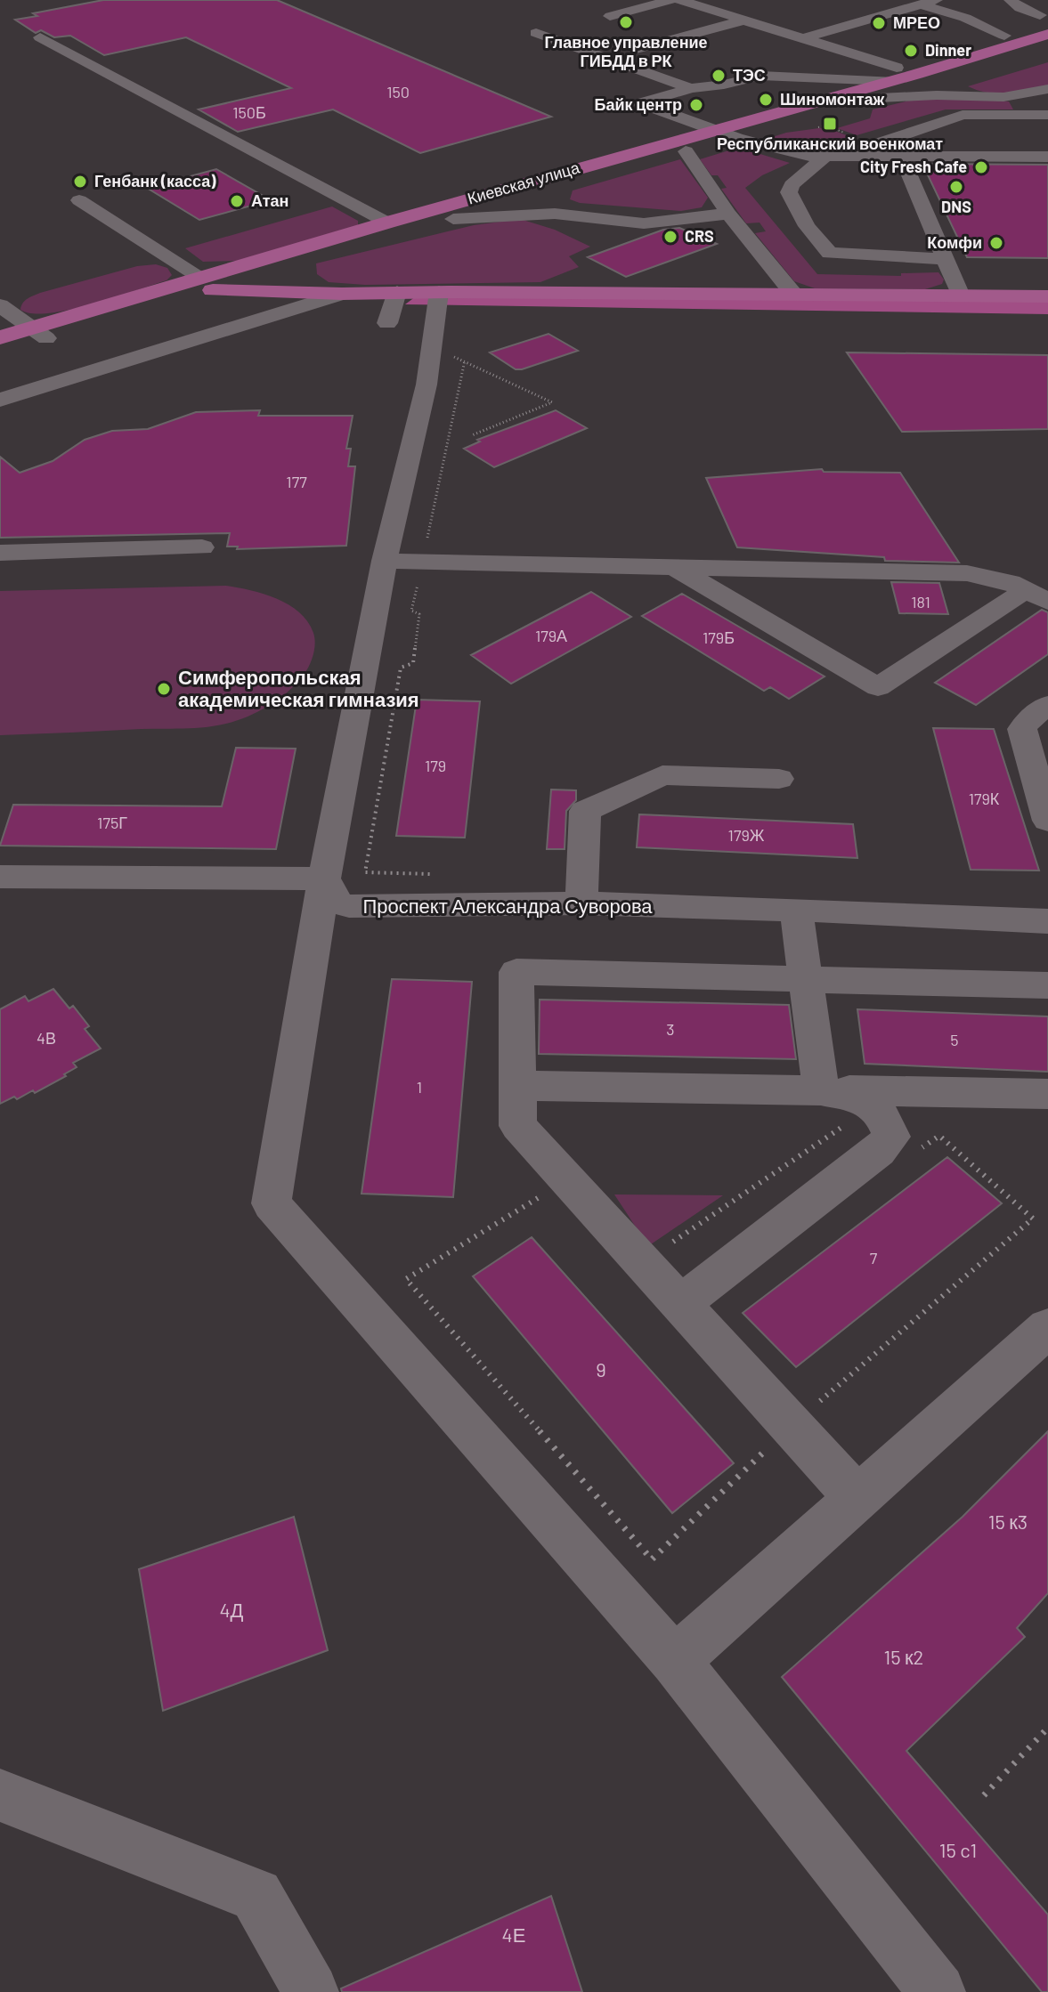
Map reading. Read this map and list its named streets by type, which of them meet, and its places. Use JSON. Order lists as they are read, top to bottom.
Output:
{
  "streets": {
    "main road": ["Киевская улица"],
    "street": ["Проспект Александра Суворова"]
  },
  "places": {
    "other": [
      "Главное управление ГИБДД в РК",
      "МРЕО",
      "Dinner",
      "ТЭС",
      "Шиномонтаж",
      "Байк центр",
      "City Fresh Cafe",
      "Генбанк (касса)",
      "DNS",
      "Атан",
      "CRS",
      "Комфи",
      "Симферопольская академическая гимназия"
    ],
    "transit": ["Республиканский военкомат"]
  },
  "house_numbers": [
    "150",
    "150Б",
    "177",
    "181",
    "179А",
    "179Б",
    "179",
    "179К",
    "175Г",
    "179Ж",
    "3",
    "4В",
    "5",
    "1",
    "7",
    "9",
    "15 к3",
    "4Д",
    "15 к2",
    "15 c1",
    "4Е"
  ]
}
